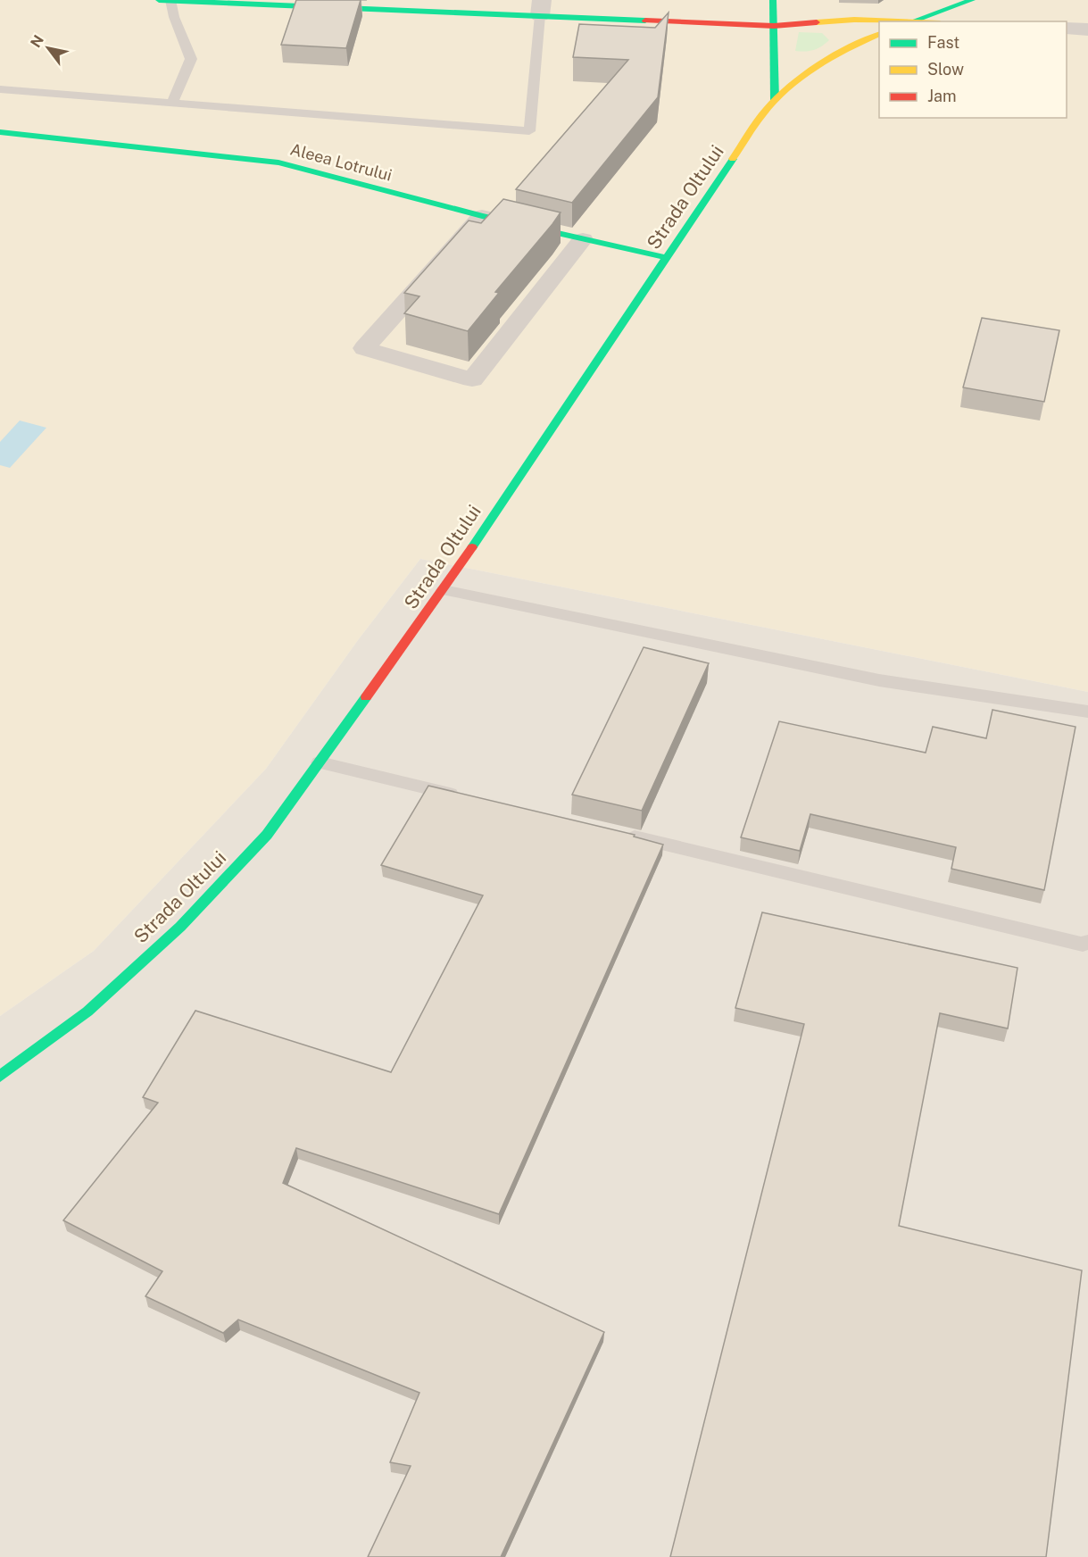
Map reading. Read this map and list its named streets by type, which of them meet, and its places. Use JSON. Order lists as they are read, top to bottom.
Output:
{
  "streets": {
    "main road": ["Aleea Lotrului", "Strada Oltului"]
  },
  "crossings": [
    ["Aleea Lotrului", "Strada Oltului"]
  ],
  "legend": ["Fast", "Slow", "Jam"],
  "north": "top left"
}
